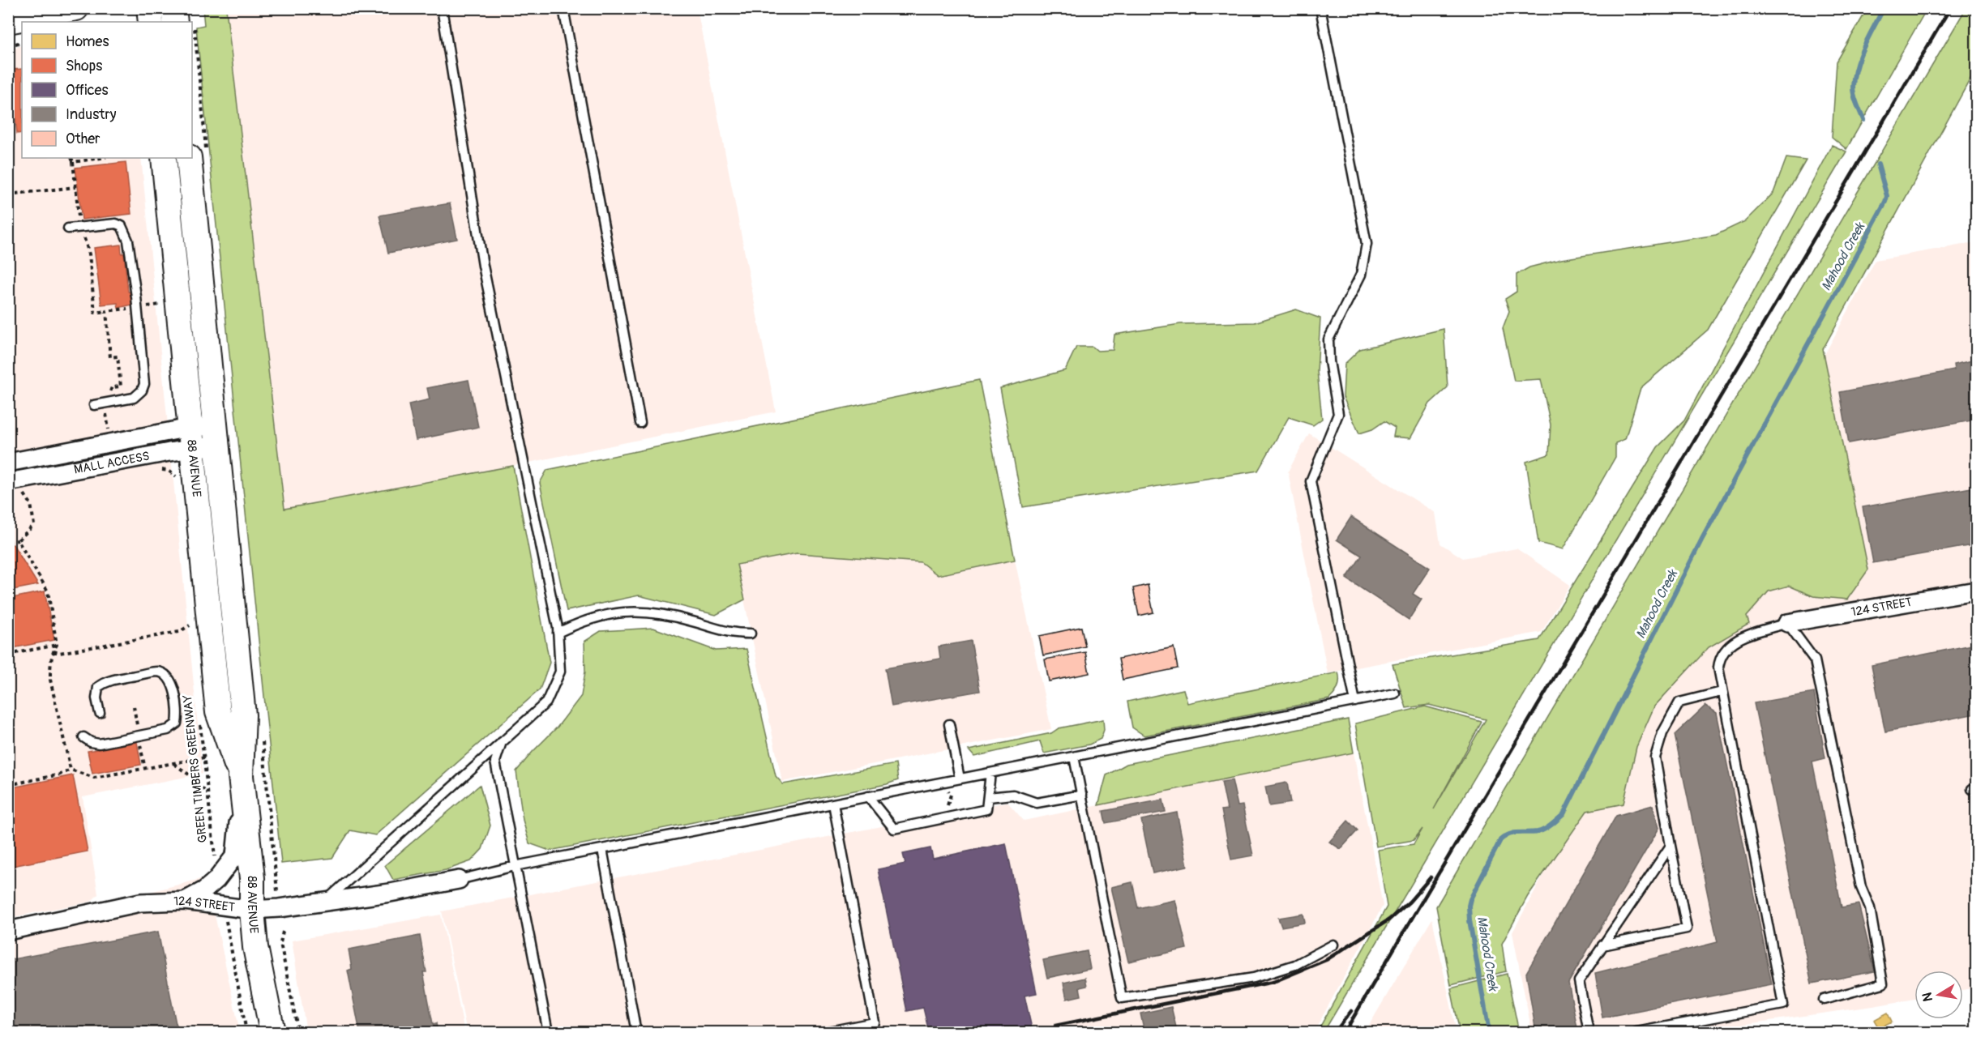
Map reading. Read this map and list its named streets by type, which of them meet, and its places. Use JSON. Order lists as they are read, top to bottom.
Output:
{
  "streets": {
    "main road": ["88 AVENUE"],
    "street": ["MALL ACCESS", "124 STREET"],
    "path": ["GREEN TIMBERS GREENWAY"]
  },
  "crossings": [
    ["MALL ACCESS", "88 AVENUE"],
    ["88 AVENUE", "124 STREET"]
  ],
  "water": ["Mahood Creek"],
  "legend": [
    "Homes",
    "Shops",
    "Offices",
    "Industry",
    "Other"
  ],
  "north": "left"
}
